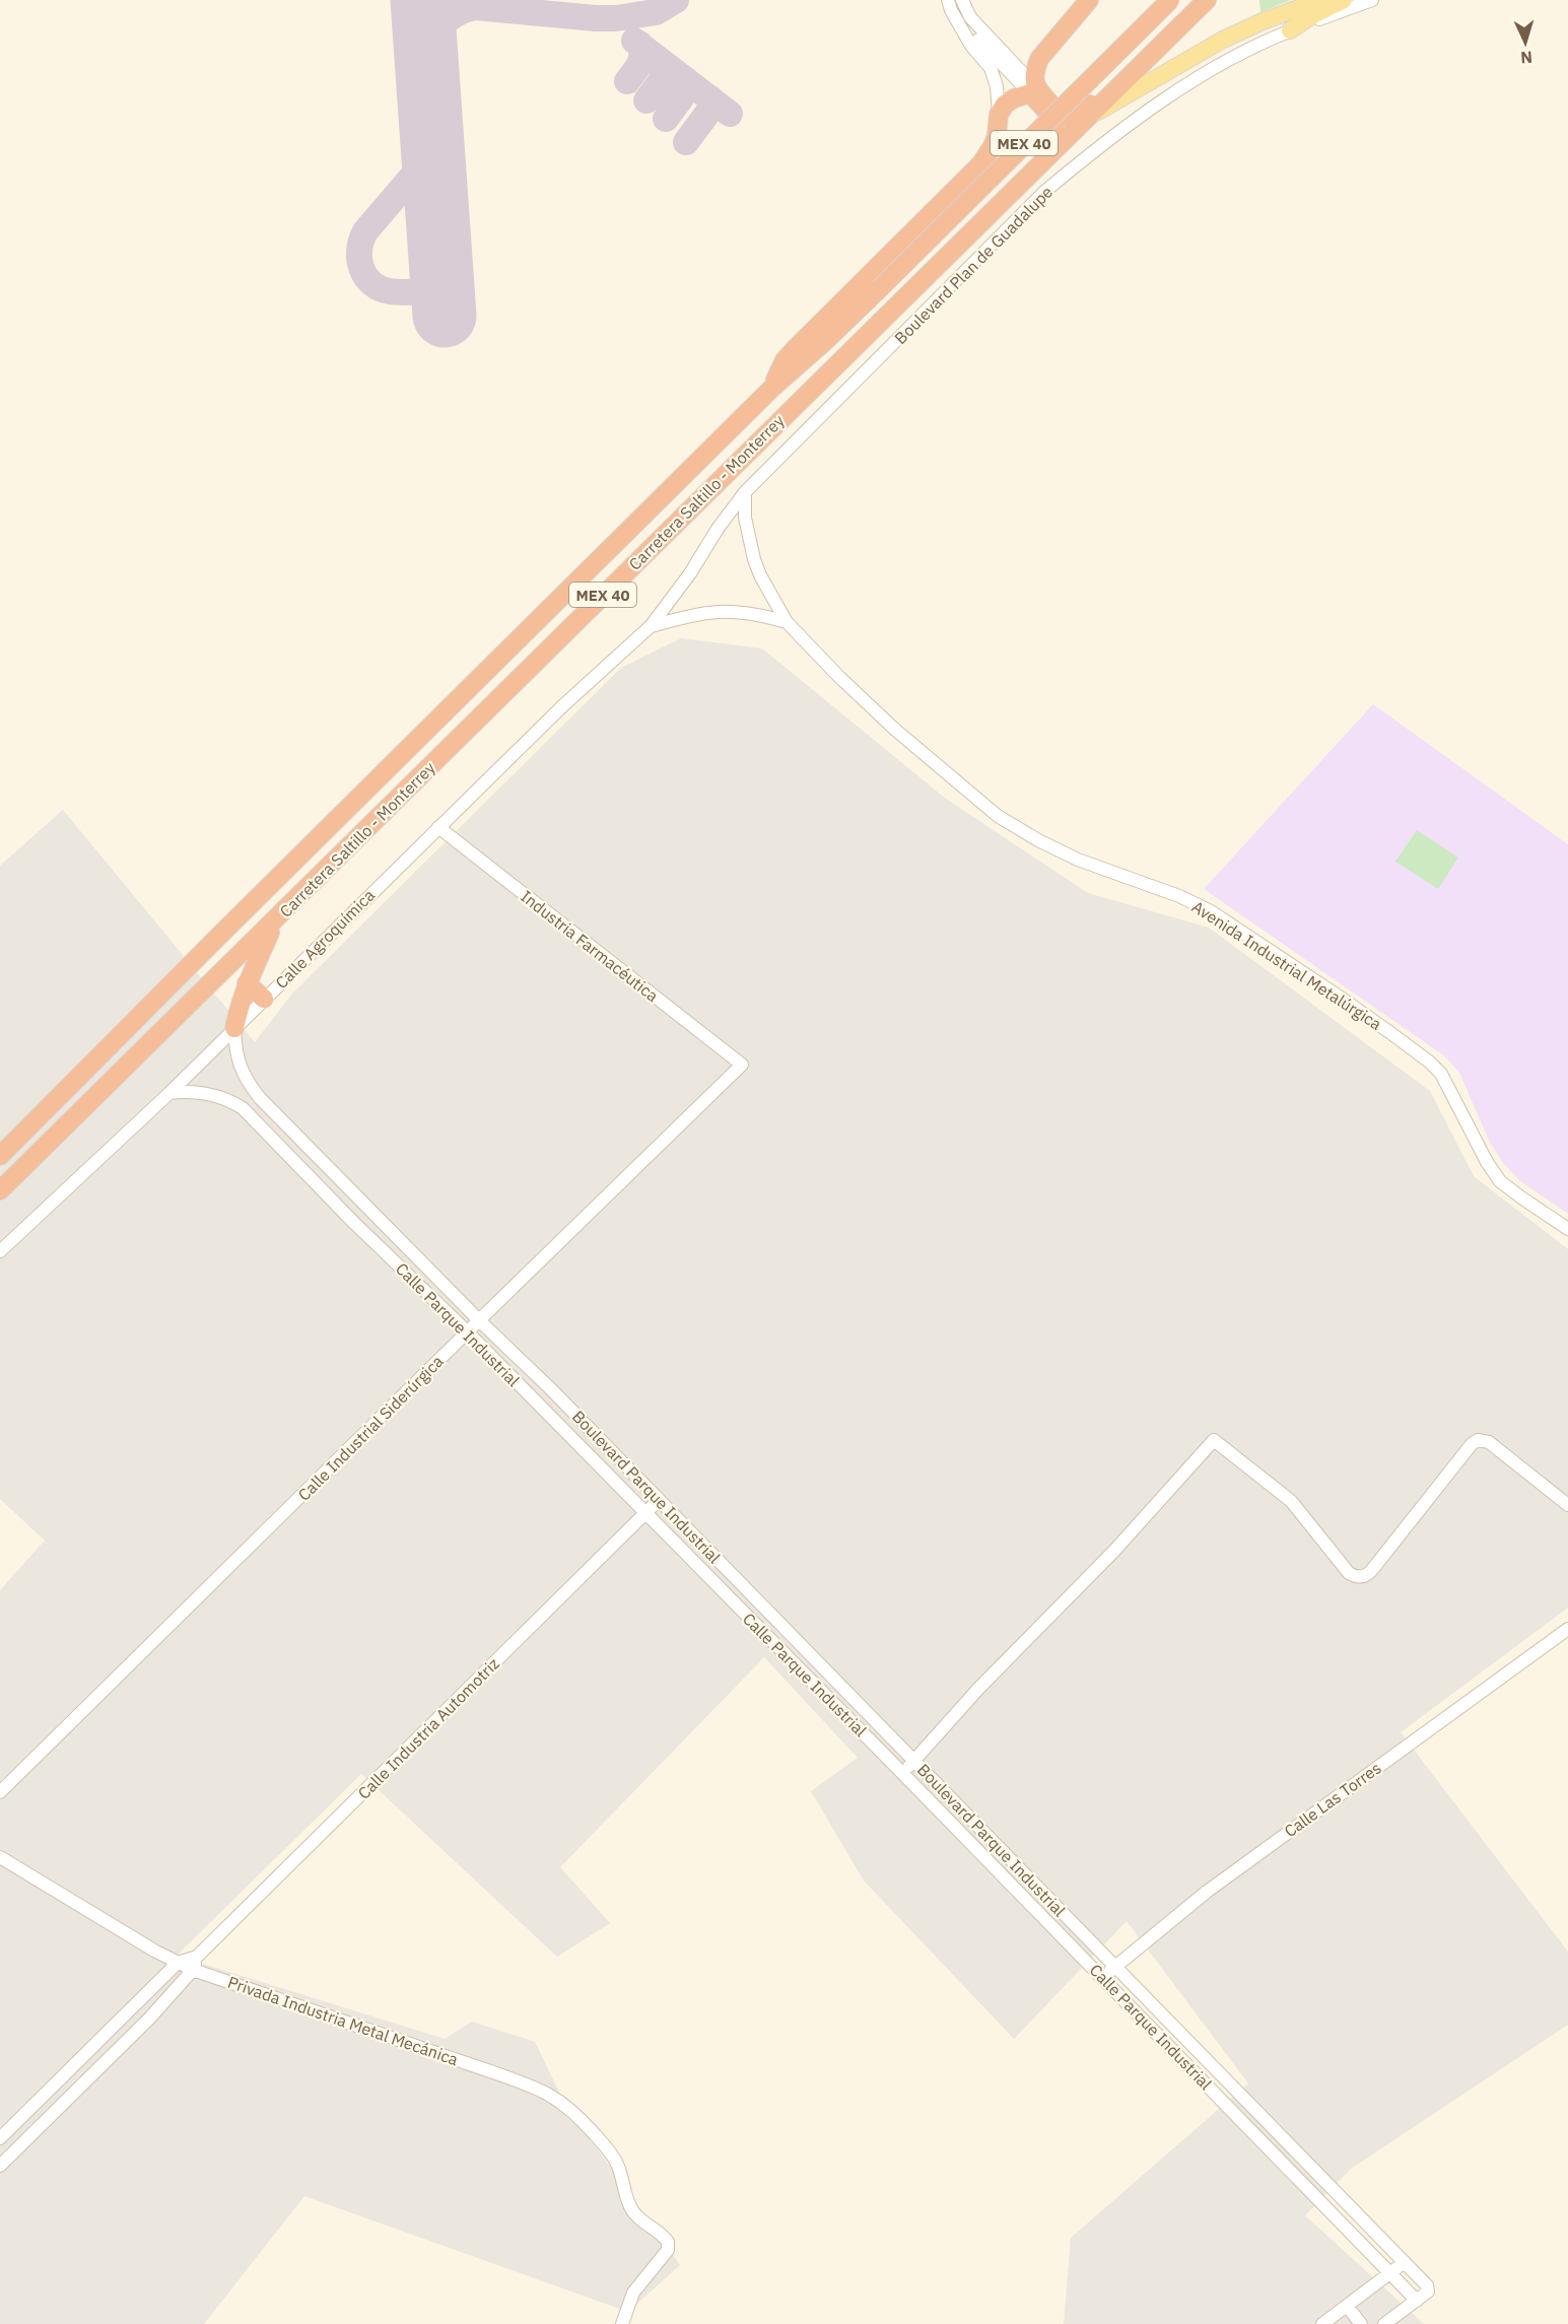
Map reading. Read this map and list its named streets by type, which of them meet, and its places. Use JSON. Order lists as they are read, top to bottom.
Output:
{
  "streets": {
    "highway": ["MEX 40", "Carretera Saltillo - Monterrey"],
    "street": [
      "Boulevard Plan de Guadalupe",
      "Calle Agroquímica",
      "Industria Farmacéutica",
      "Avenida Industrial Metalúrgica",
      "Calle Parque Industrial",
      "Calle Industrial Siderúrgica",
      "Boulevard Parque Industrial",
      "Calle Industria Automotriz",
      "Calle Las Torres",
      "Privada Industria Metal Mecánica"
    ]
  },
  "crossings": [
    ["Boulevard Plan de Guadalupe", "Calle Agroquímica"],
    ["Boulevard Plan de Guadalupe", "Avenida Industrial Metalúrgica"],
    ["Calle Agroquímica", "Industria Farmacéutica"],
    ["Calle Agroquímica", "Avenida Industrial Metalúrgica"],
    ["Calle Agroquímica", "Calle Parque Industrial"],
    ["Calle Agroquímica", "Boulevard Parque Industrial"],
    ["Industria Farmacéutica", "Calle Industrial Siderúrgica"],
    ["Calle Parque Industrial", "Calle Industrial Siderúrgica"],
    ["Calle Parque Industrial", "Boulevard Parque Industrial"],
    ["Calle Parque Industrial", "Calle Industria Automotriz"],
    ["Calle Parque Industrial", "Calle Las Torres"],
    ["Calle Industrial Siderúrgica", "Boulevard Parque Industrial"],
    ["Boulevard Parque Industrial", "Calle Industria Automotriz"],
    ["Calle Industria Automotriz", "Privada Industria Metal Mecánica"]
  ],
  "north": "bottom"
}
